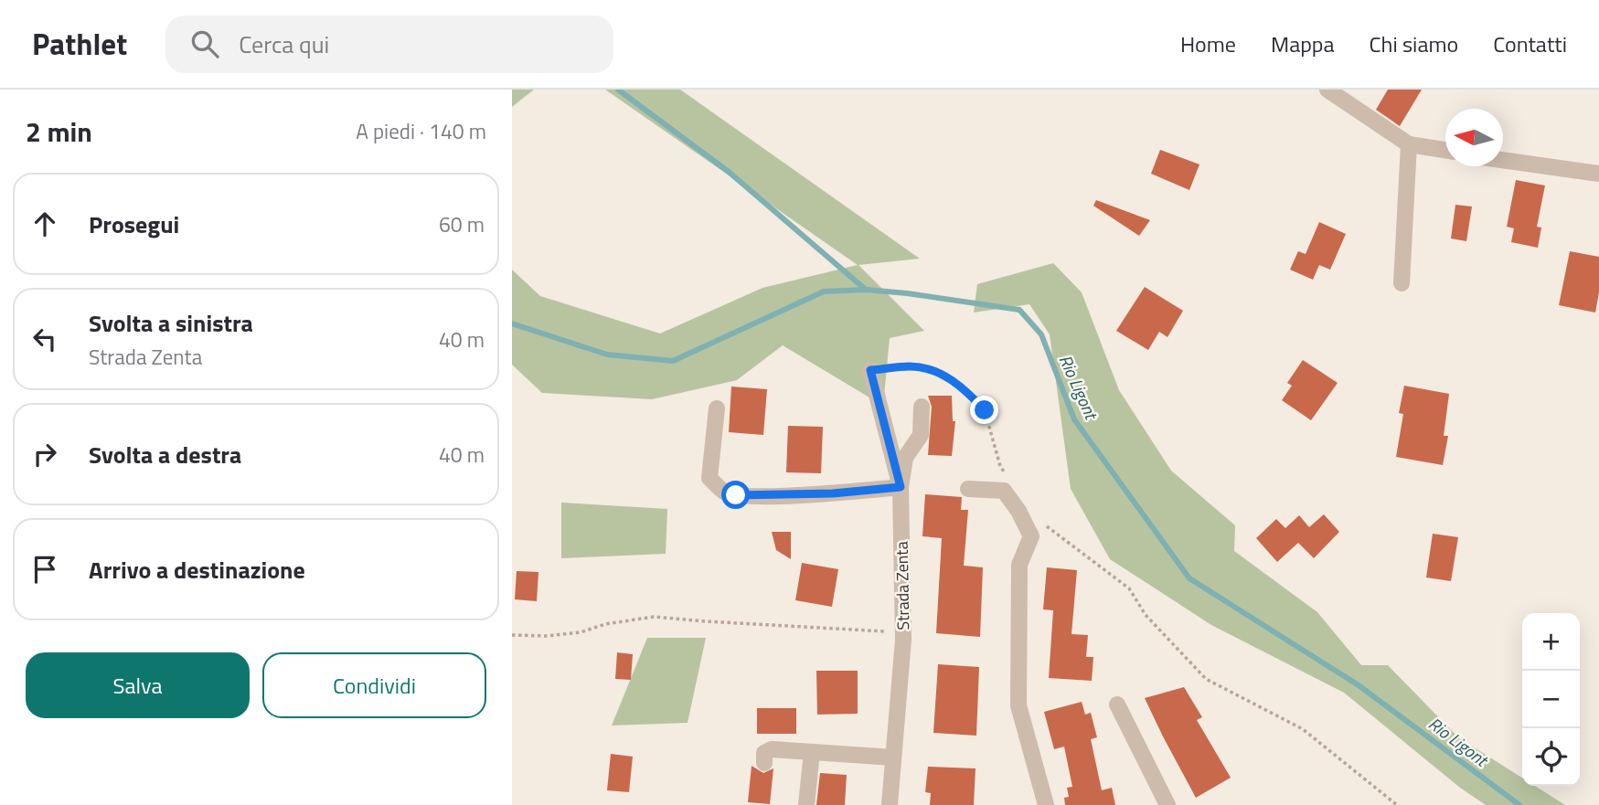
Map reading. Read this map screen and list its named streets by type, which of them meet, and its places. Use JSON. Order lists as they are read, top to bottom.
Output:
{
  "streets": {
    "street": ["Strada Zenta"]
  },
  "water": ["Rio Ligont"],
  "north": "left",
  "page": {
    "header": "Pathlet",
    "search": "Cerca qui",
    "nav": [
      "Home",
      "Mappa",
      "Chi siamo",
      "Contatti"
    ],
    "heading": ["2 min", "A piedi · 140 m"],
    "list": [
      ["Prosegui", "60 m"],
      ["Svolta a sinistra", "Strada Zenta", "40 m"],
      ["Svolta a destra", "40 m"],
      "Arrivo a destinazione"
    ],
    "map_buttons": ["+", "−"],
    "buttons": ["Salva", "Condividi"]
  }
}
